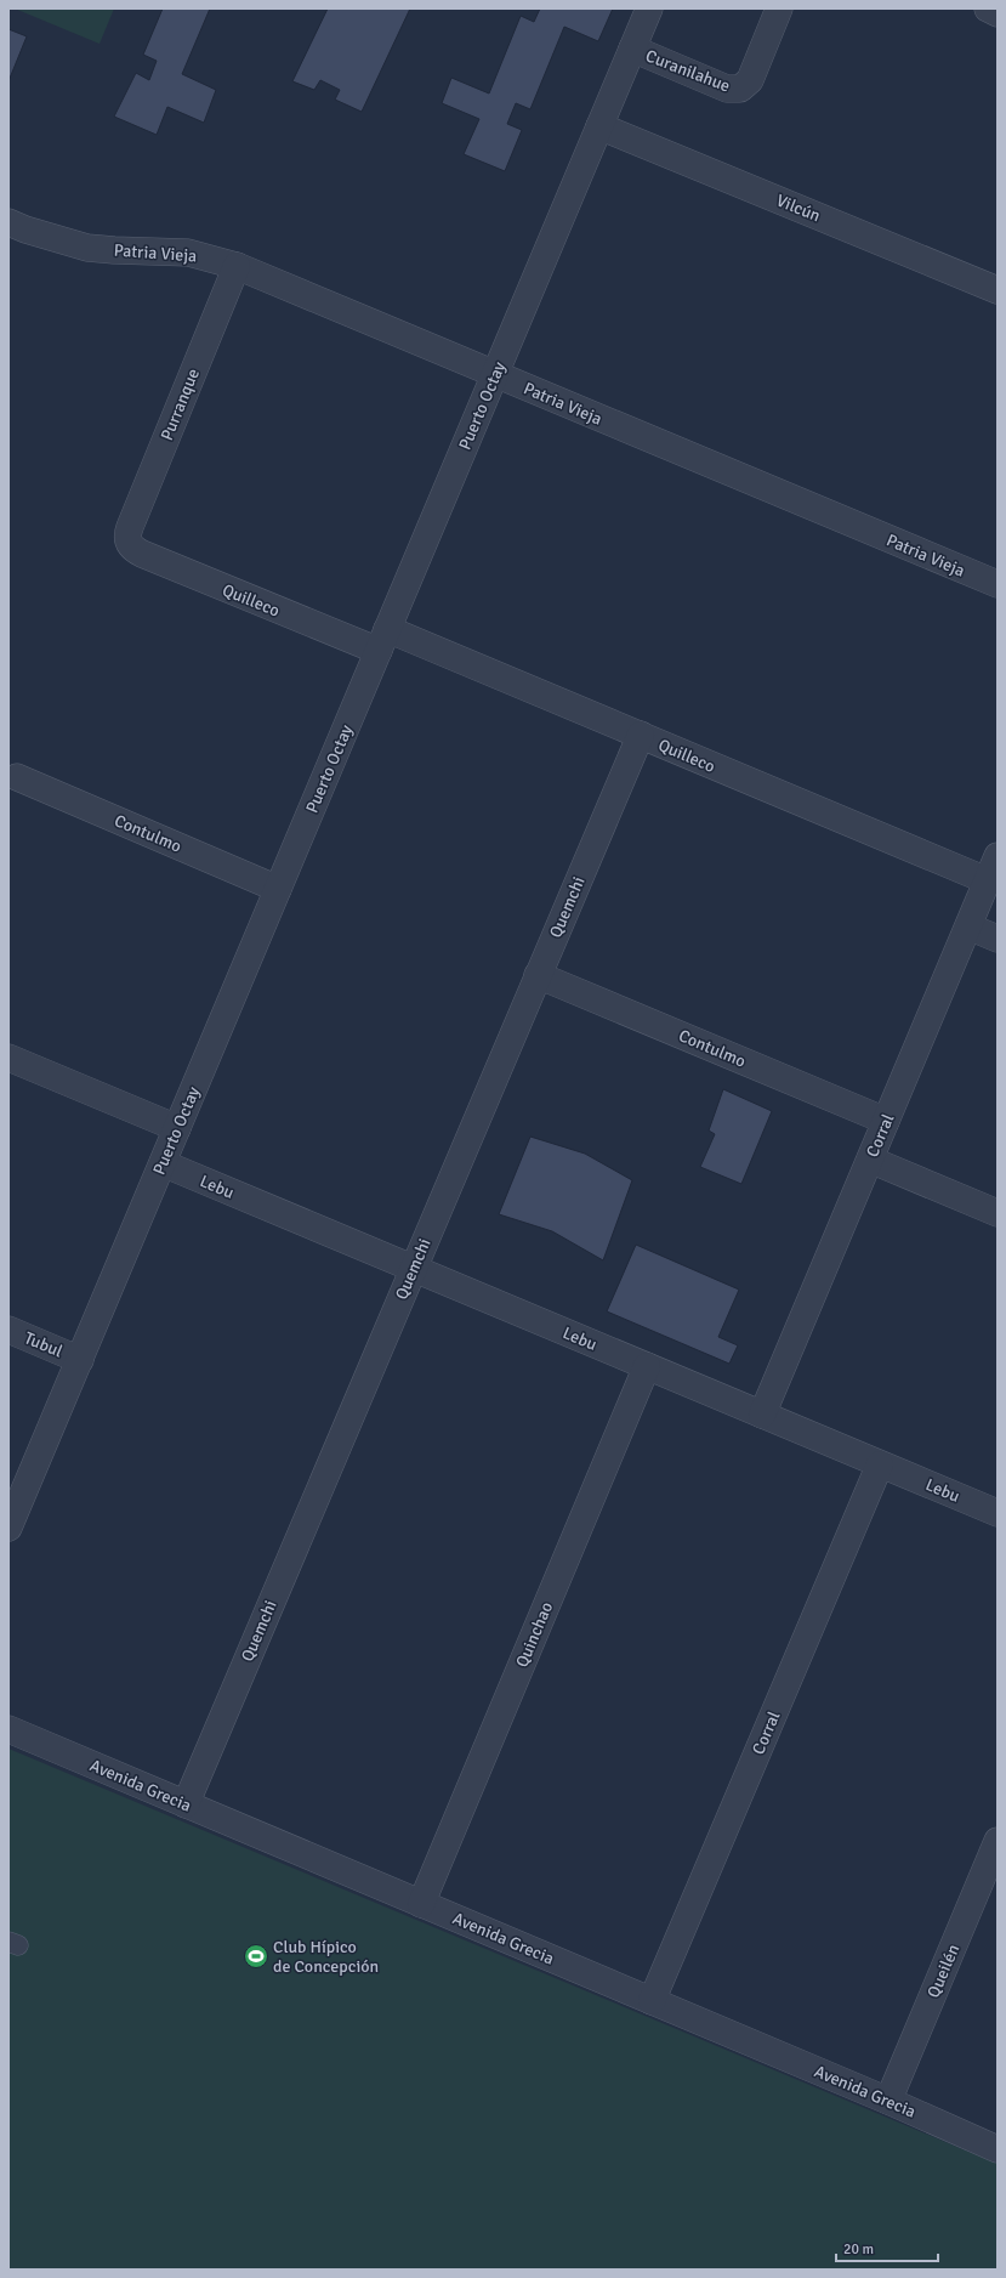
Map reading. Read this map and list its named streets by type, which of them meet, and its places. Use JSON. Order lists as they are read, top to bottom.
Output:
{
  "streets": {
    "street": [
      "Curanilahue",
      "Vilcún",
      "Patria Vieja",
      "Purranque",
      "Puerto Octay",
      "Quilleco",
      "Contulmo",
      "Quemchi",
      "Corral",
      "Lebu",
      "Tubul",
      "Quinchao",
      "Avenida Grecia",
      "Queilén"
    ]
  },
  "crossings": [
    ["Curanilahue", "Puerto Octay"],
    ["Vilcún", "Puerto Octay"],
    ["Patria Vieja", "Purranque"],
    ["Patria Vieja", "Puerto Octay"],
    ["Purranque", "Quilleco"],
    ["Puerto Octay", "Quilleco"],
    ["Puerto Octay", "Contulmo"],
    ["Puerto Octay", "Lebu"],
    ["Puerto Octay", "Tubul"],
    ["Quilleco", "Quemchi"],
    ["Quilleco", "Corral"],
    ["Contulmo", "Quemchi"],
    ["Contulmo", "Corral"],
    ["Quemchi", "Lebu"],
    ["Quemchi", "Avenida Grecia"],
    ["Corral", "Lebu"],
    ["Corral", "Avenida Grecia"],
    ["Lebu", "Quinchao"],
    ["Quinchao", "Avenida Grecia"],
    ["Avenida Grecia", "Queilén"]
  ],
  "places": {
    "sports": ["Club Hípico de Concepción"]
  },
  "scale_bar": "20 m"
}
